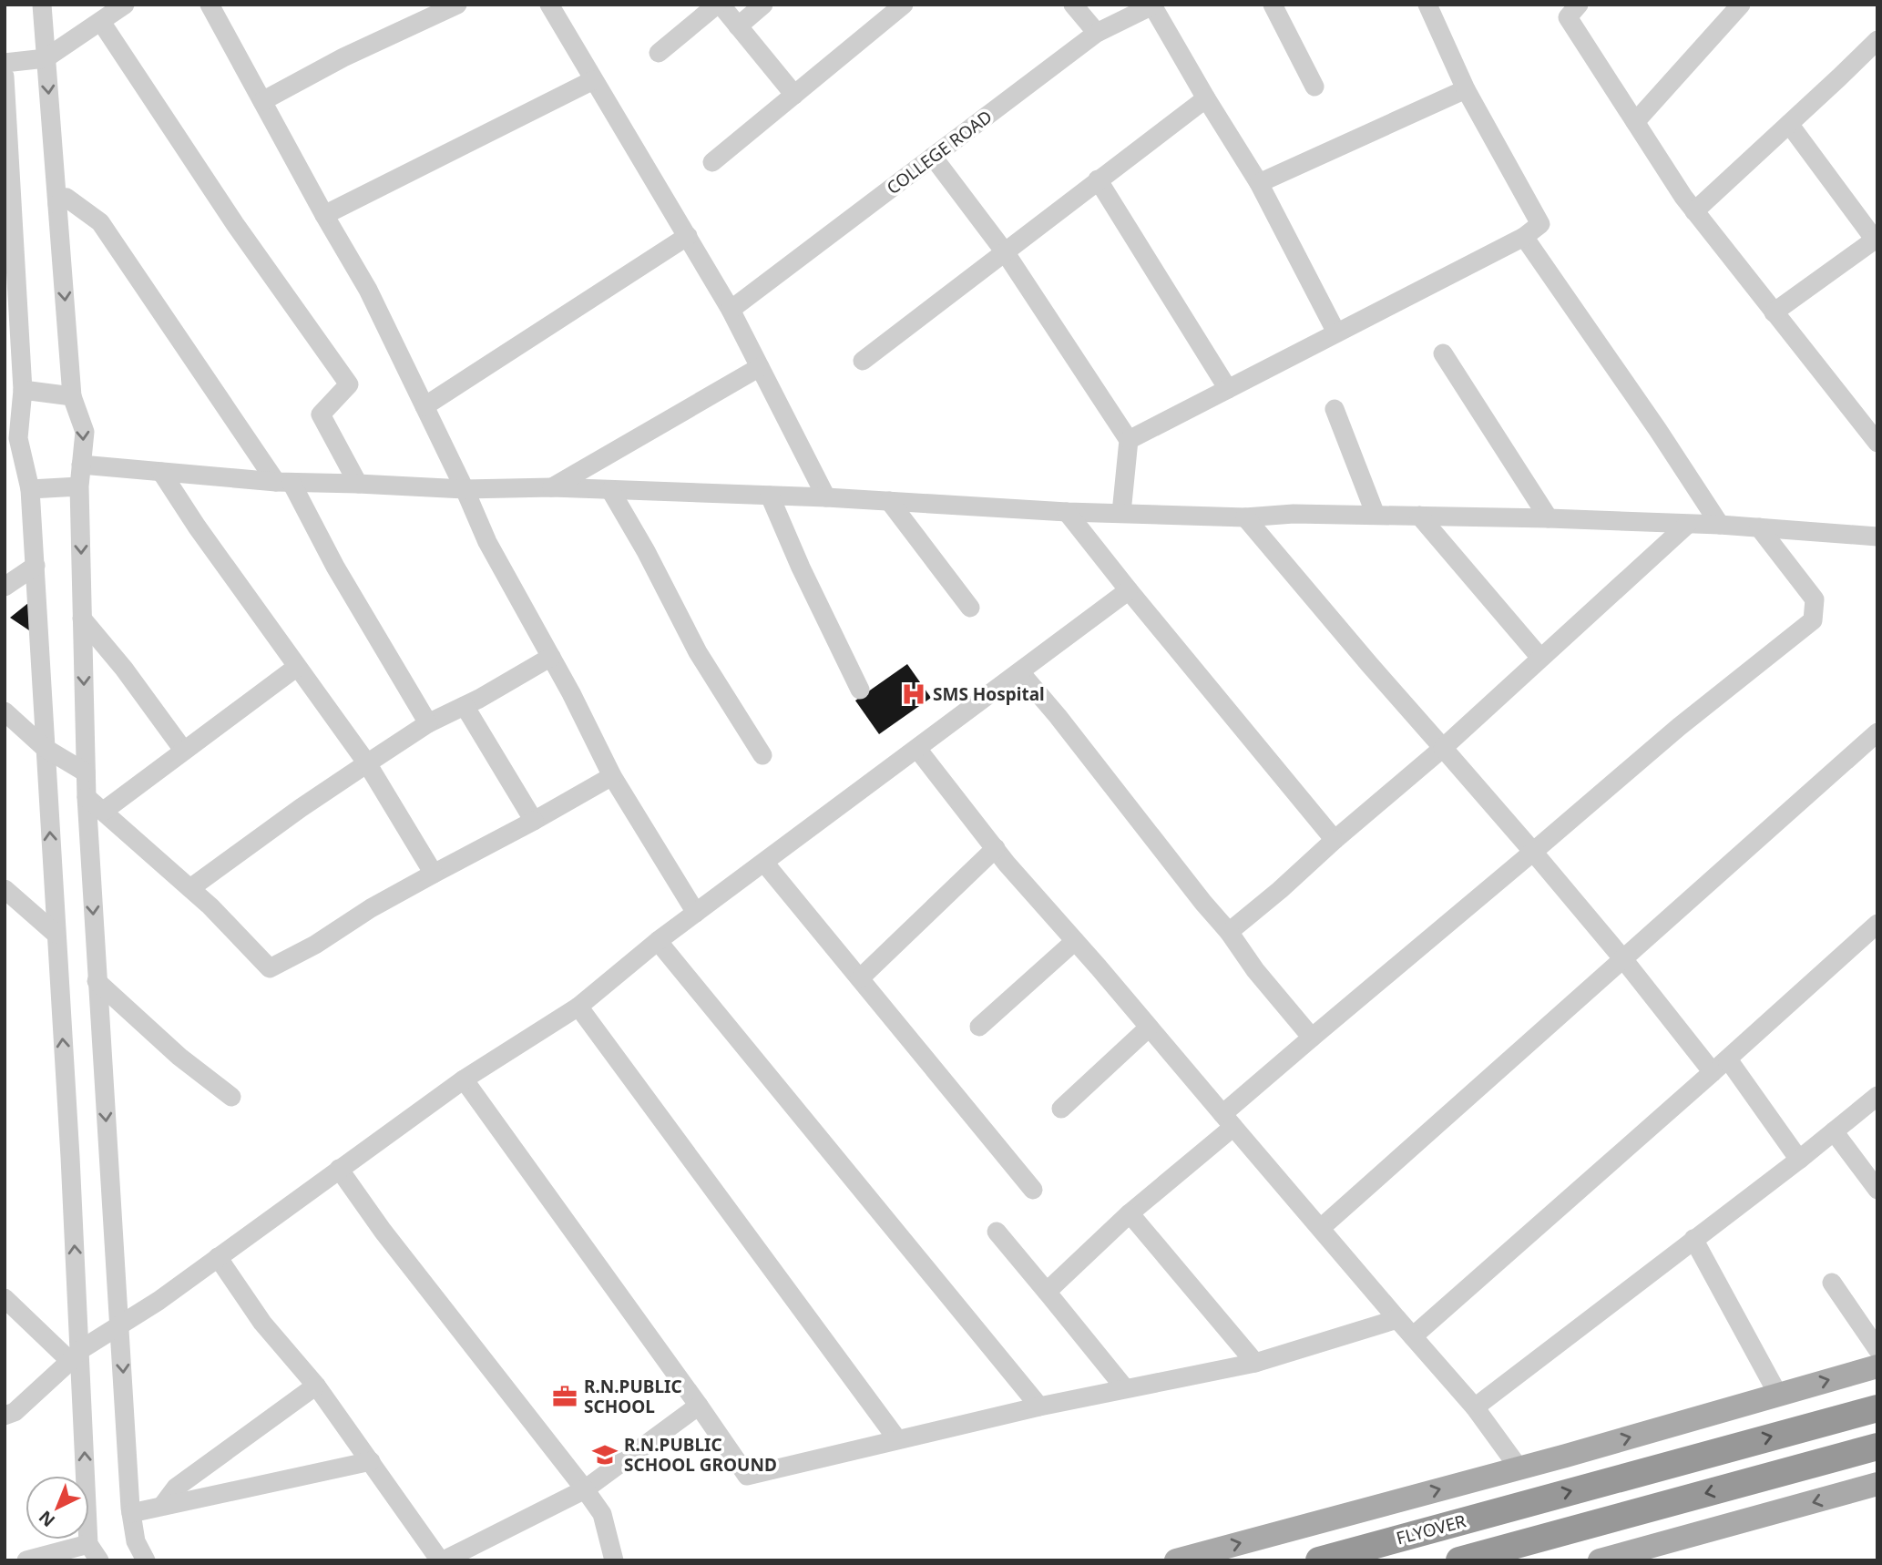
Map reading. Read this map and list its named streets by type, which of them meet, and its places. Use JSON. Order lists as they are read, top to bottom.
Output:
{
  "streets": {
    "highway": ["FLYOVER"],
    "street": ["COLLEGE ROAD"]
  },
  "places": {
    "hospital": ["SMS Hospital"],
    "office": ["R.N.PUBLIC SCHOOL"],
    "school or university": ["R.N.PUBLIC SCHOOL GROUND"]
  },
  "north": "bottom left"
}
